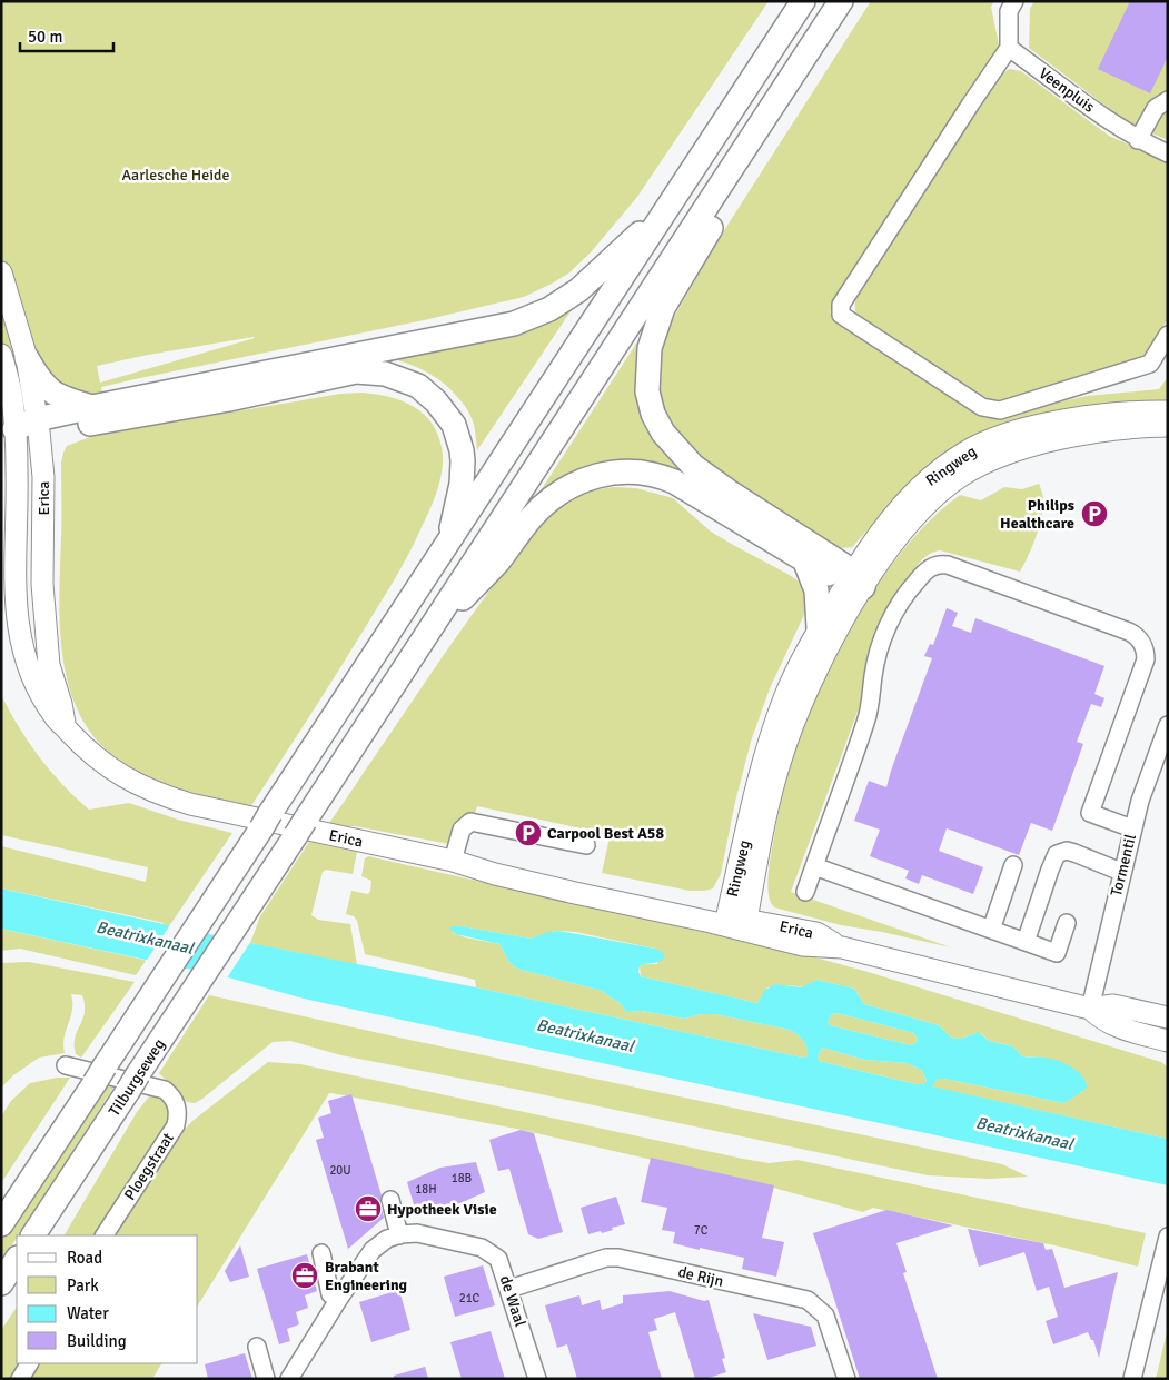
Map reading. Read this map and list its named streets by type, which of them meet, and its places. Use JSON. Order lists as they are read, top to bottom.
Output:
{
  "streets": {
    "highway": ["Tilburgseweg"],
    "main road": ["Ringweg", "Erica"],
    "street": [
      "Veenpluis",
      "Tormentil",
      "Ploegstraat",
      "de Rijn",
      "de Waal"
    ]
  },
  "crossings": [
    ["Ringweg", "Erica"],
    ["Erica", "Tormentil"],
    ["de Rijn", "de Waal"]
  ],
  "water": ["Beatrixkanaal"],
  "parks": ["Aarlesche Heide"],
  "places": {
    "parking": ["Philips Healthcare", "Carpool Best A58"],
    "office": ["Hypotheek Visie", "Brabant Engineering"]
  },
  "house_numbers": [
    "20U",
    "18B",
    "18H",
    "7C",
    "21C"
  ],
  "legend": [
    "Road",
    "Park",
    "Water",
    "Building"
  ],
  "scale_bar": "50 m"
}
